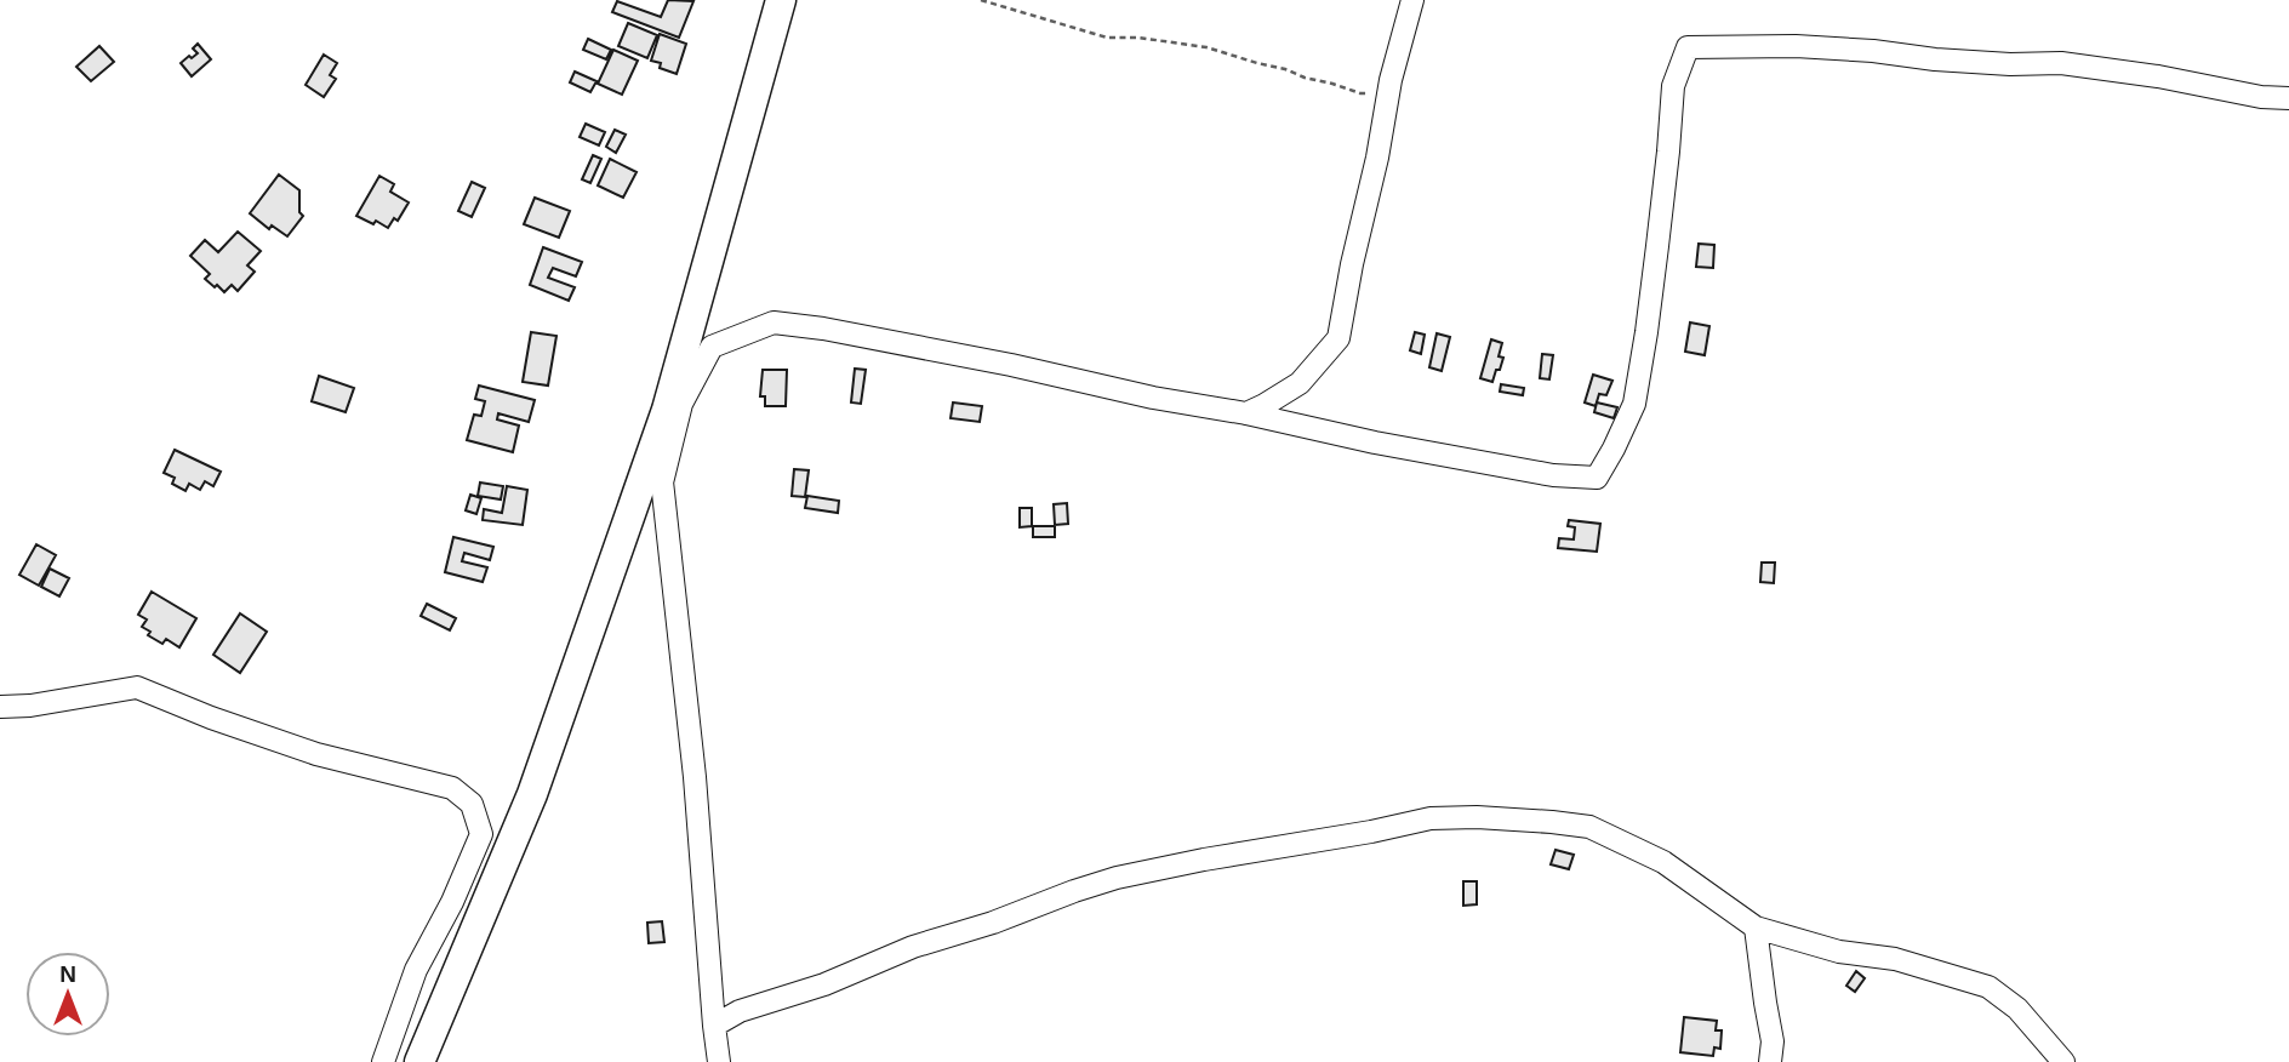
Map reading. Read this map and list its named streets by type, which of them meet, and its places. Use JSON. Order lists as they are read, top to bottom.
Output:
{
  "north": "top"
}
